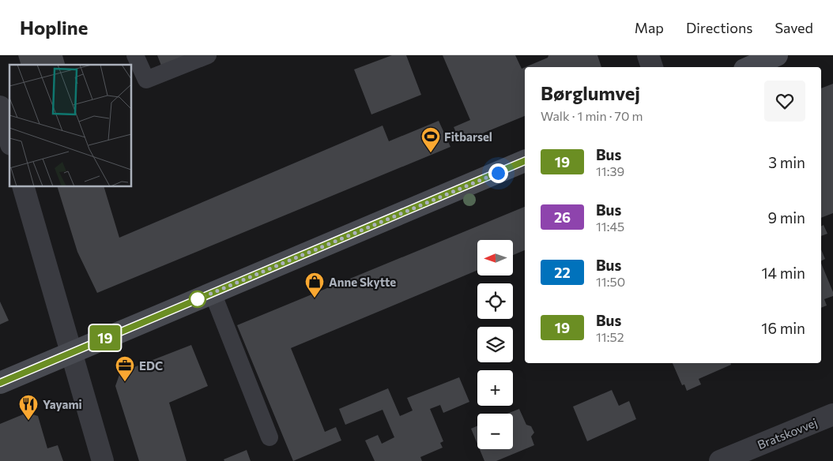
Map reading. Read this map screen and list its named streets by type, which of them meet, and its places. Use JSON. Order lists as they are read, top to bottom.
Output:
{
  "streets": {
    "street": ["Bratskovvej"]
  },
  "places": {
    "sports": ["Fitbarsel"],
    "shop": ["Anne Skytte"],
    "office": ["EDC"],
    "restaurant": ["Yayami"]
  },
  "lines": ["bus line 19"],
  "north": "left",
  "page": {
    "header": "Hopline",
    "nav": ["Map", "Directions", "Saved"],
    "on_map": "19",
    "heading": ["Børglumvej", "Walk · 1 min · 70 m"],
    "list": [
      {
        "mark": "19",
        "name": "Bus",
        "note": "11:39",
        "value": "3 min"
      },
      {
        "mark": "26",
        "name": "Bus",
        "note": "11:45",
        "value": "9 min"
      },
      {
        "mark": "22",
        "name": "Bus",
        "note": "11:50",
        "value": "14 min"
      },
      {
        "mark": "19",
        "name": "Bus",
        "note": "11:52",
        "value": "16 min"
      }
    ],
    "map_buttons": ["+", "−"]
  }
}
